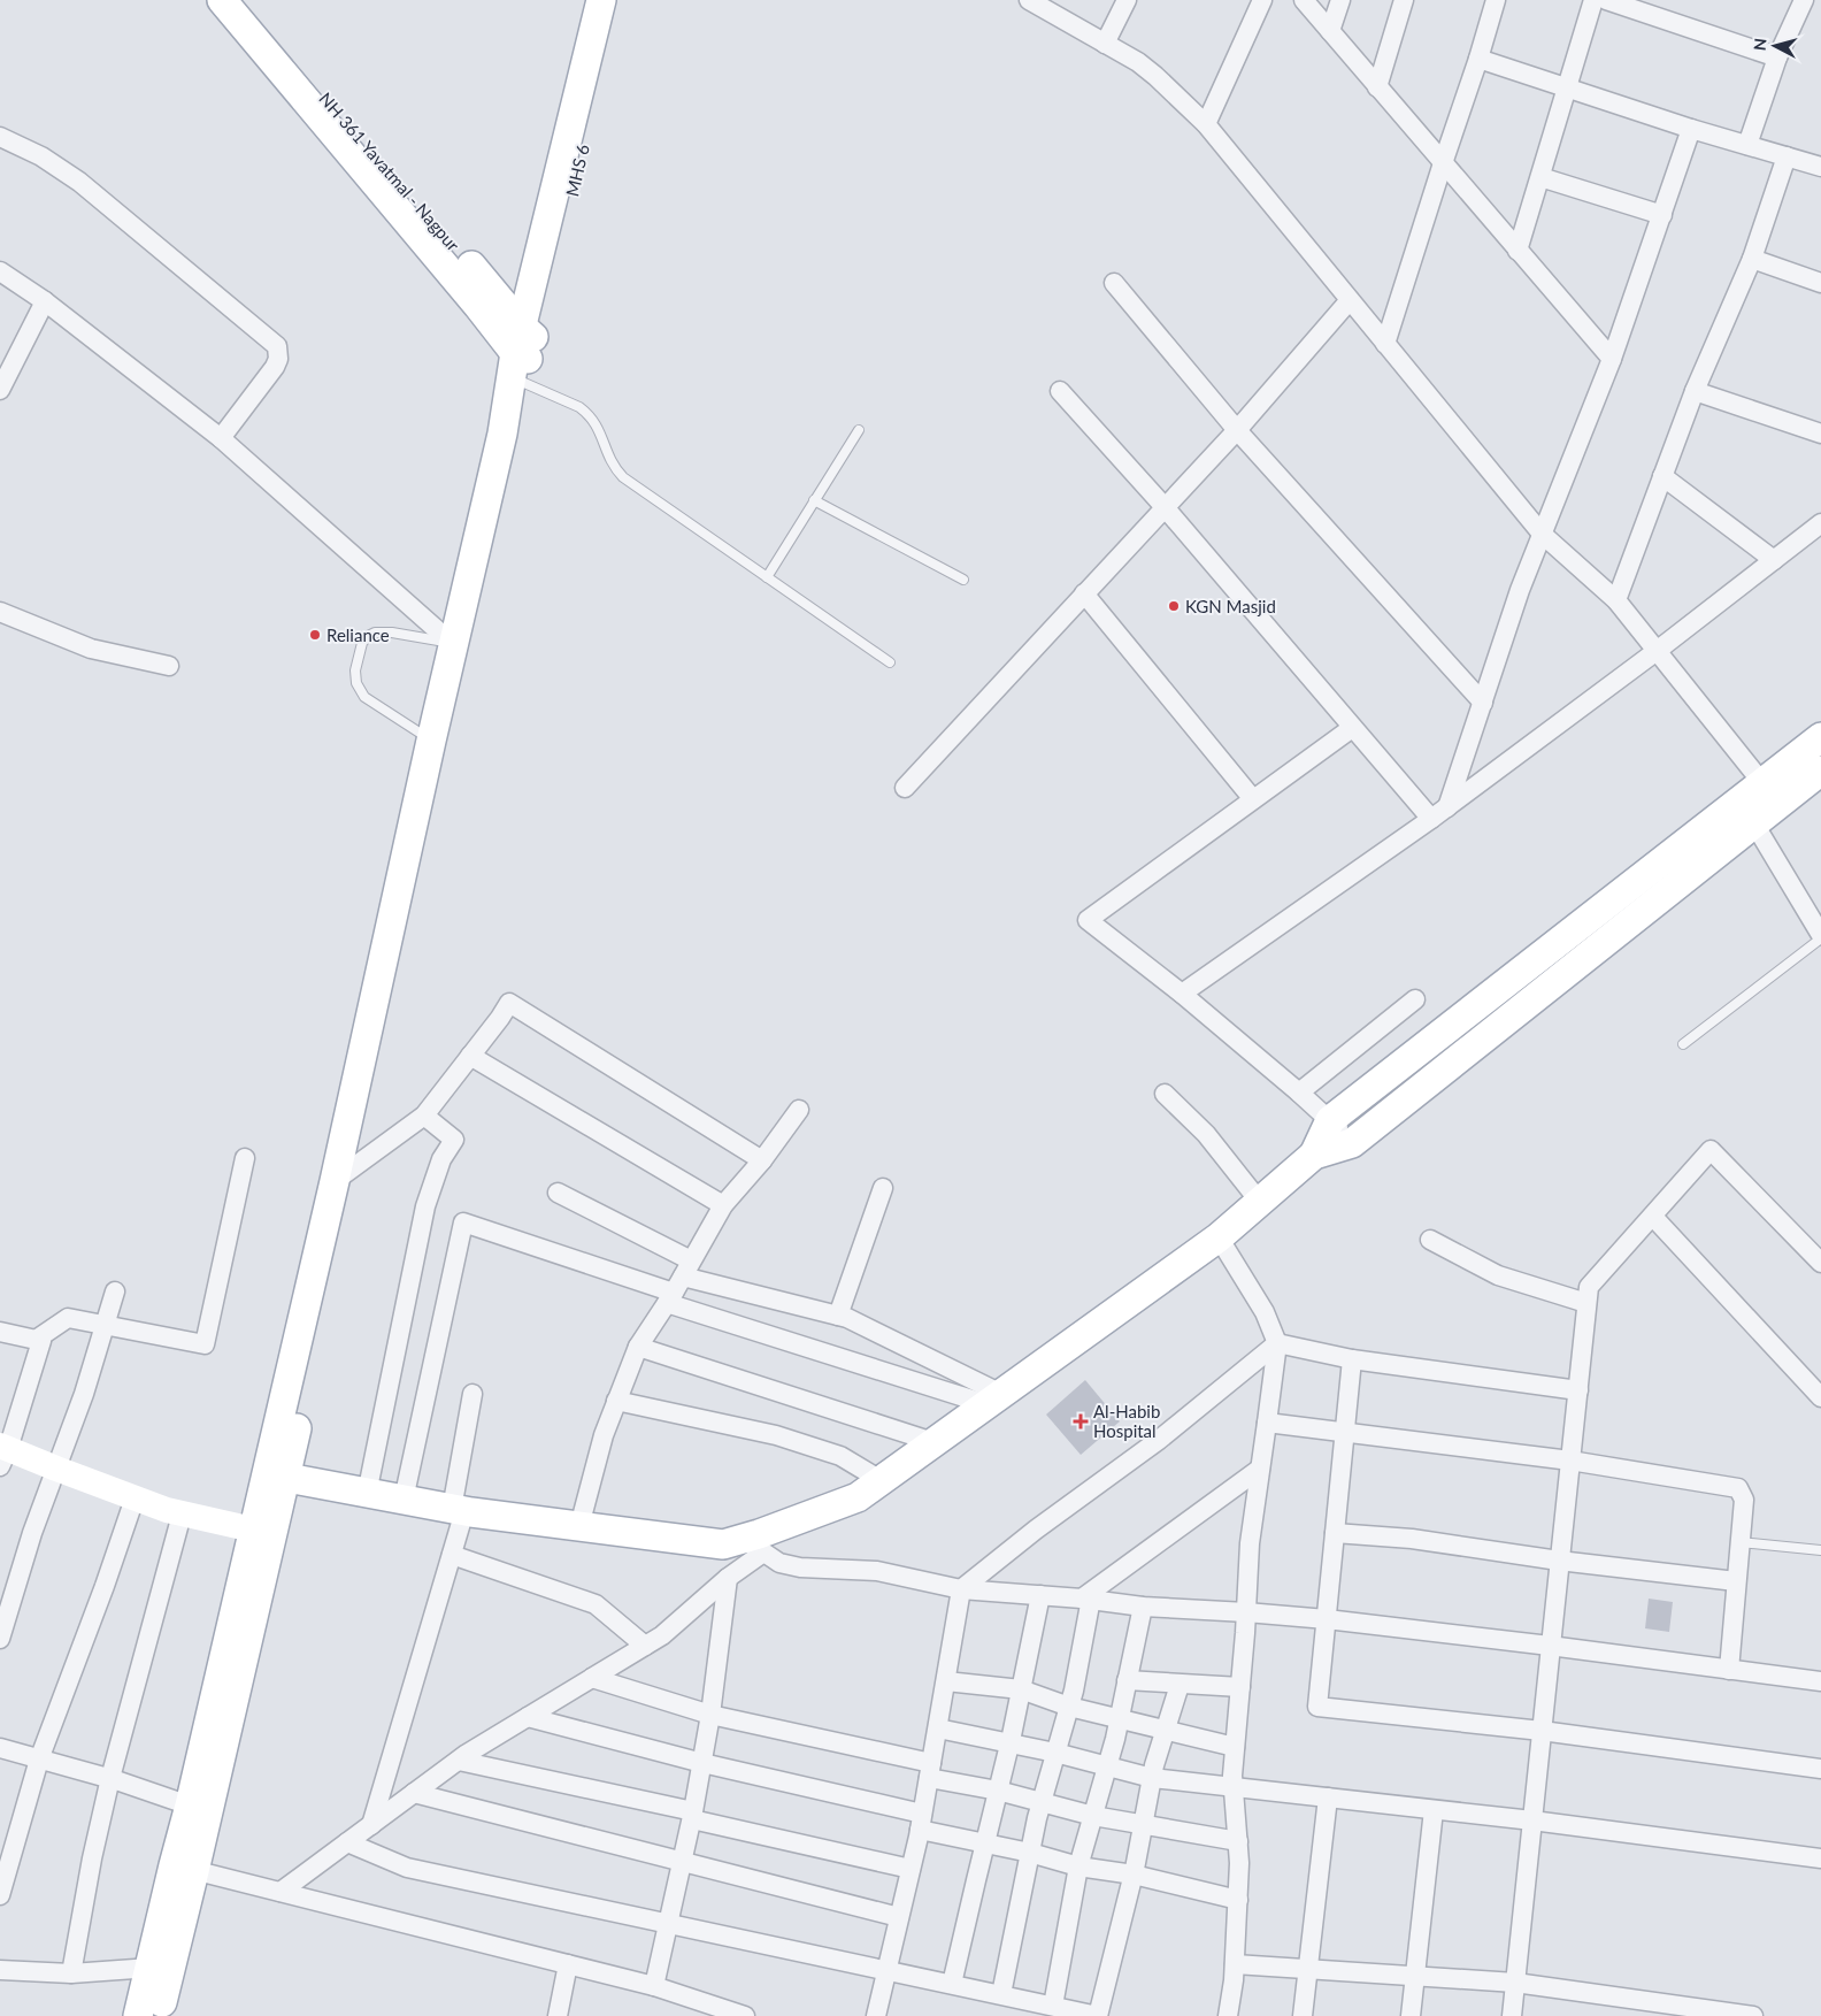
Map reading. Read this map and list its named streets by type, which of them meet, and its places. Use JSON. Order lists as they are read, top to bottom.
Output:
{
  "streets": {
    "main road": ["MHS 6", "NH 361 Yavatmal - Nagpur"]
  },
  "crossings": [
    ["MHS 6", "NH 361 Yavatmal - Nagpur"]
  ],
  "places": {
    "other": ["KGN Masjid", "Reliance"],
    "health": ["Al-Habib Hospital"]
  },
  "north": "left"
}
